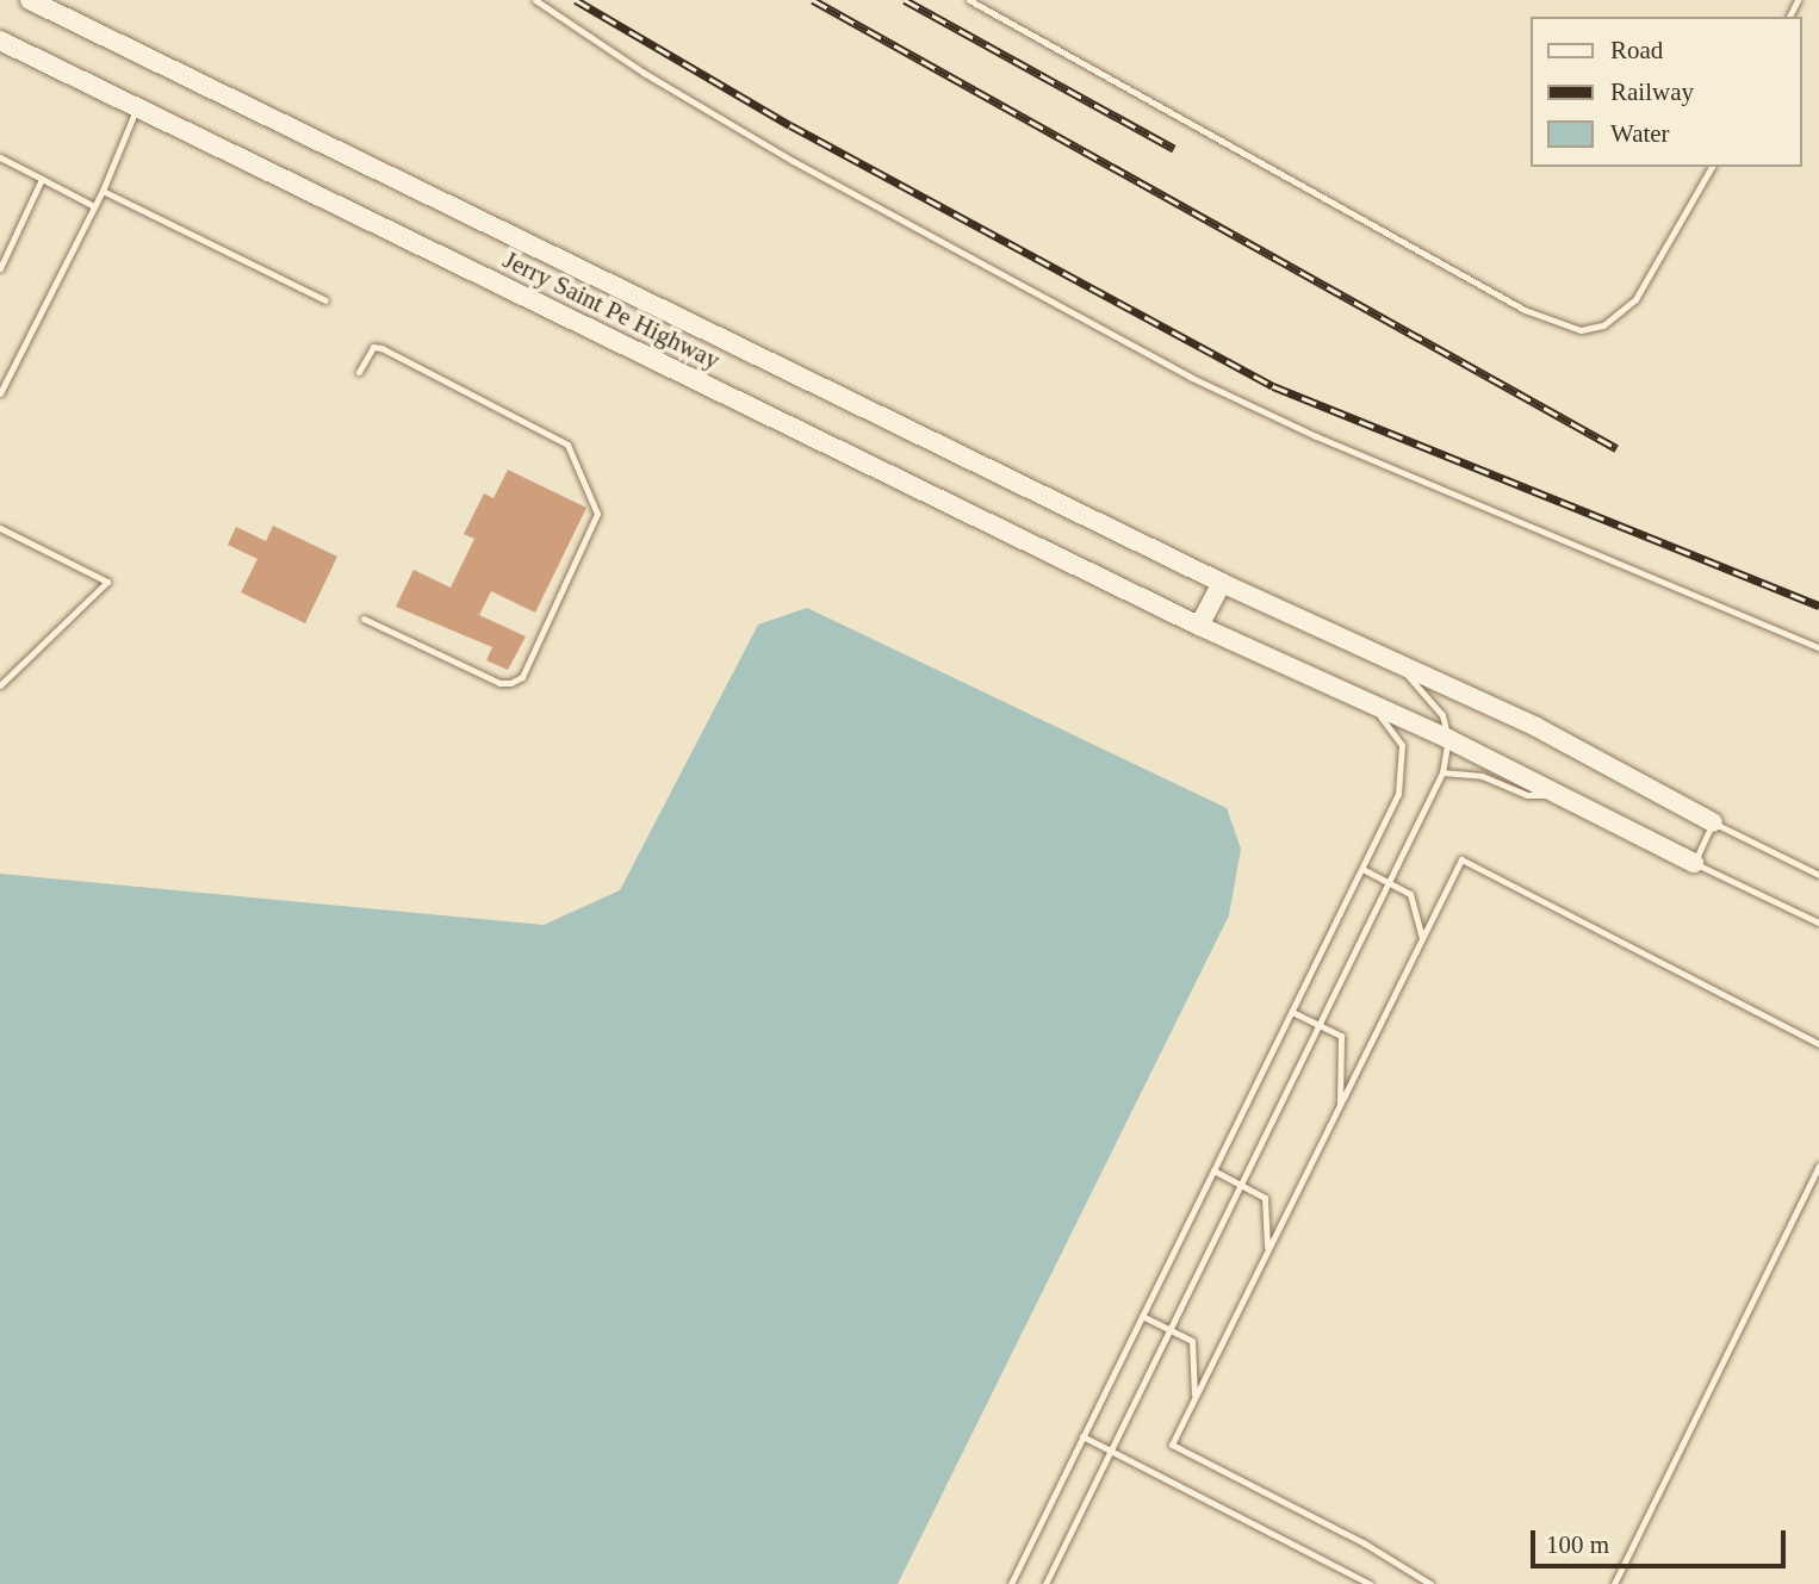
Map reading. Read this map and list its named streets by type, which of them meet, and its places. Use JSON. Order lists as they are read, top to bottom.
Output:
{
  "streets": {
    "main road": ["Jerry Saint Pe Highway"]
  },
  "legend": ["Road", "Railway", "Water"],
  "scale_bar": "100 m"
}
